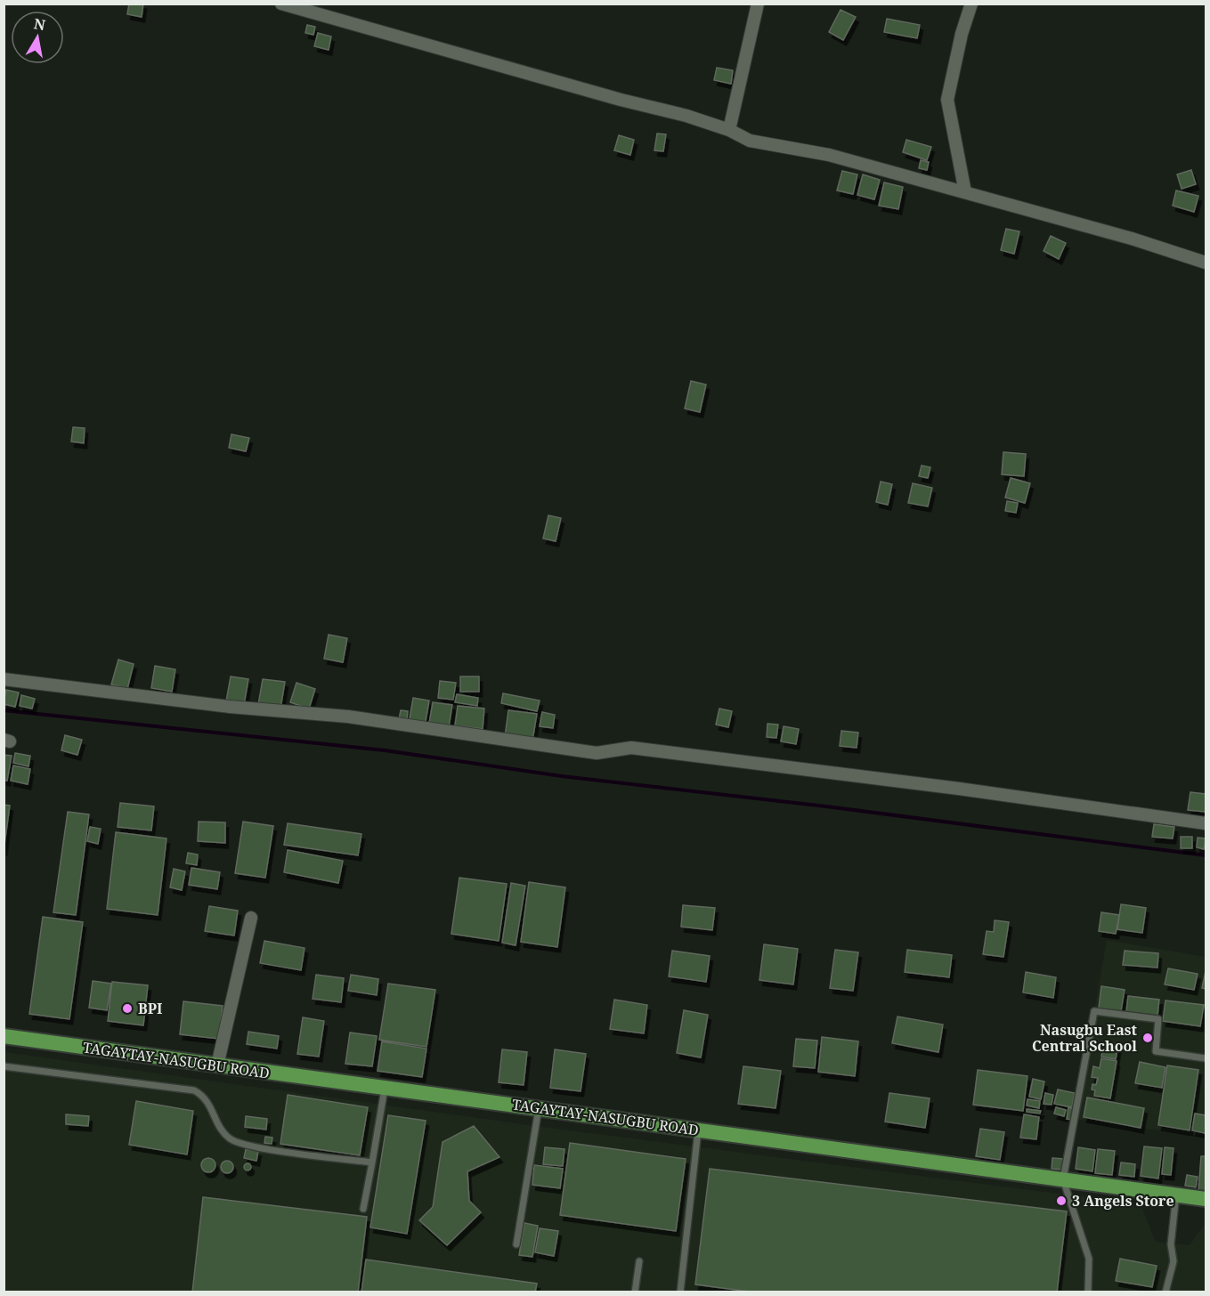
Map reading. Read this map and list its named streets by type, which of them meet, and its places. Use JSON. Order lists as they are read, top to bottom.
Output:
{
  "streets": {
    "main road": ["TAGAYTAY-NASUGBU ROAD"]
  },
  "places": ["BPI", "Nasugbu East Central School", "3 Angels Store"],
  "north": "top"
}
